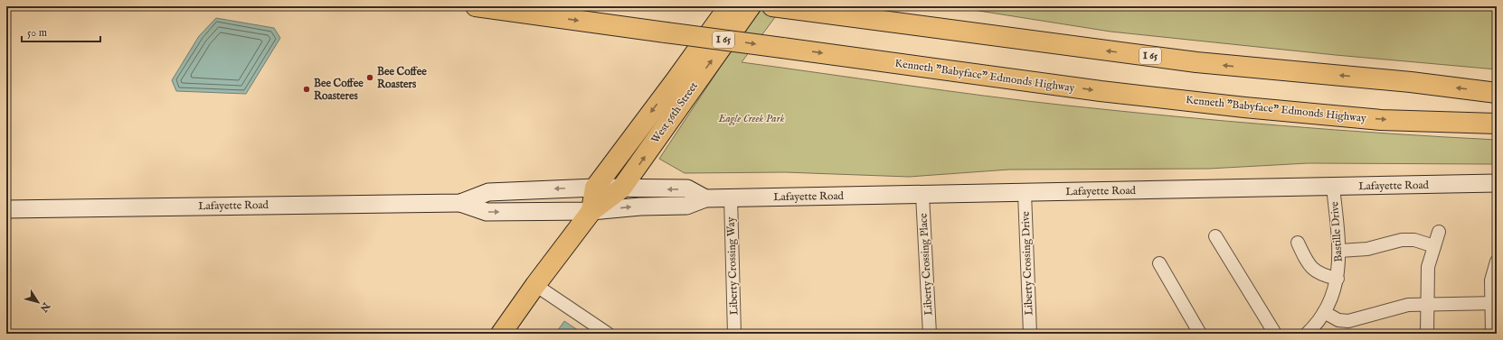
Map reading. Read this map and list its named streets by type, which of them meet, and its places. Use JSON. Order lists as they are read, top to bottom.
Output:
{
  "streets": {
    "main road": [
      "I 65",
      "Kenneth \"Babyface\" Edmonds Highway",
      "West 56th Street",
      "Lafayette Road"
    ],
    "street": [
      "Bastille Drive",
      "Liberty Crossing Drive",
      "Liberty Crossing Place",
      "Liberty Crossing Way"
    ]
  },
  "crossings": [
    ["West 56th Street", "Lafayette Road"],
    ["Lafayette Road", "Bastille Drive"],
    ["Lafayette Road", "Liberty Crossing Drive"],
    ["Lafayette Road", "Liberty Crossing Place"],
    ["Lafayette Road", "Liberty Crossing Way"]
  ],
  "parks": ["Eagle Creek Park"],
  "places": ["Bee Coffee Roasters", "Bee Coffee Roasteres"],
  "scale_bar": "50 m",
  "north": "bottom right"
}
